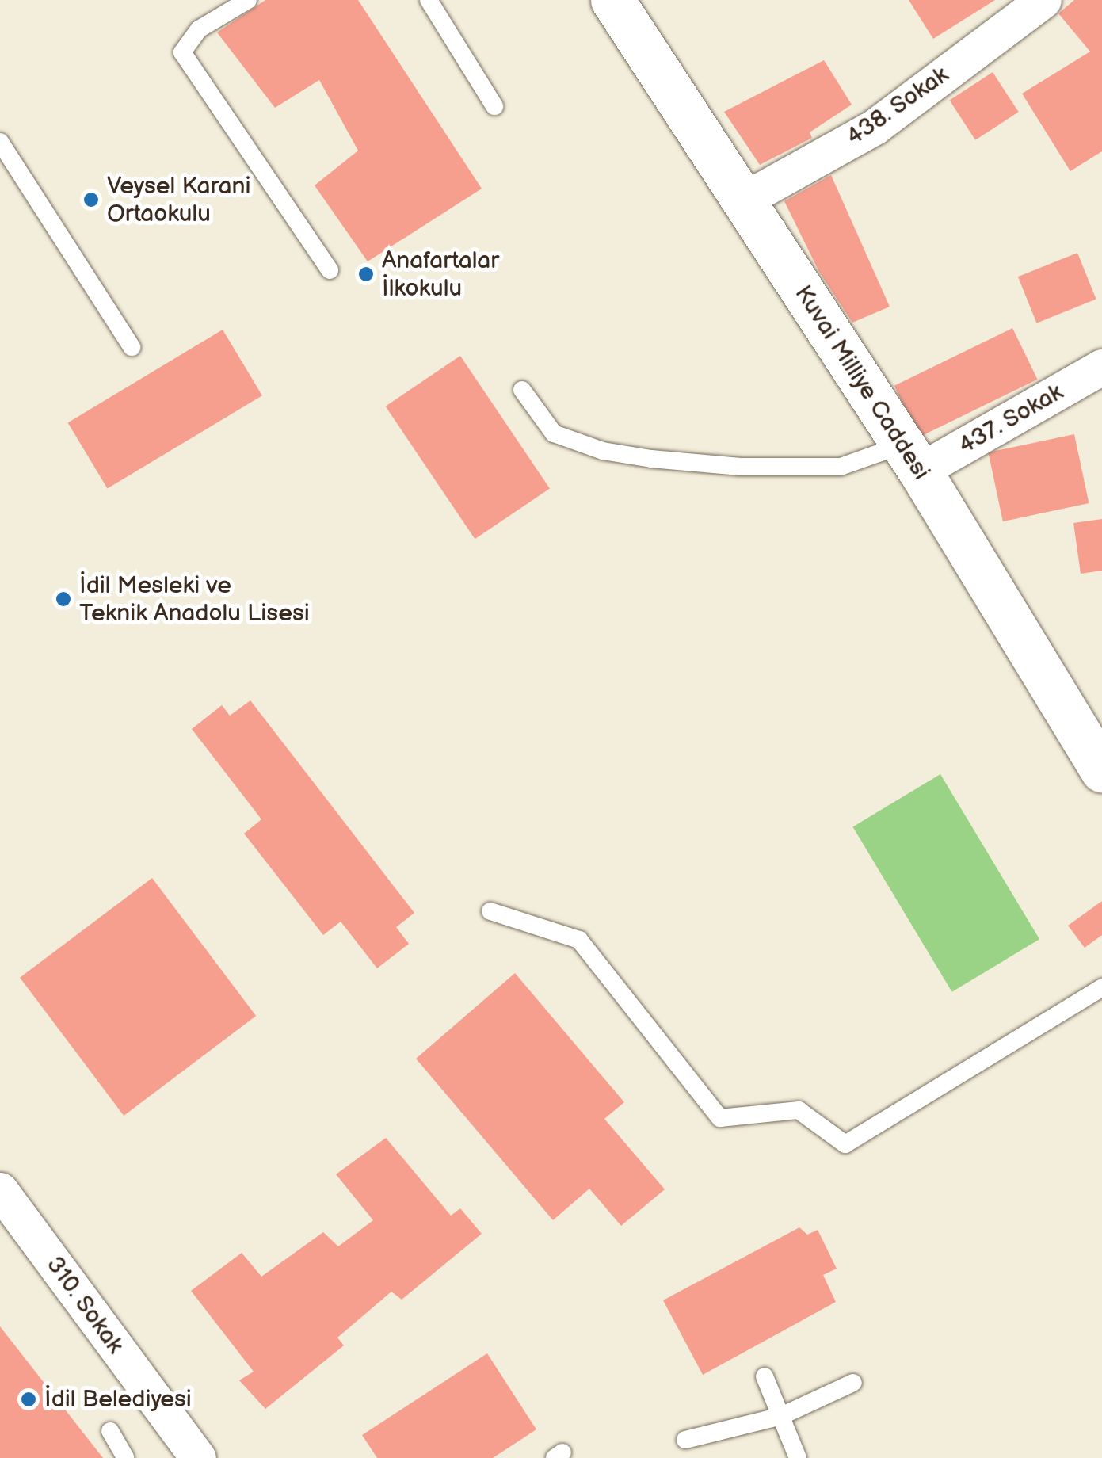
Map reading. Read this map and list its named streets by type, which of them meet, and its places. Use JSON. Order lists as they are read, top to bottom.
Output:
{
  "streets": {
    "street": [
      "438. Sokak",
      "Kuvai Milliye Caddesi",
      "437. Sokak",
      "310. Sokak"
    ]
  },
  "crossings": [
    ["438. Sokak", "Kuvai Milliye Caddesi"],
    ["Kuvai Milliye Caddesi", "437. Sokak"]
  ],
  "places": [
    "Veysel Karani Ortaokulu",
    "Anafartalar İlkokulu",
    "İdil Mesleki ve Teknik Anadolu Lisesi",
    "İdil Belediyesi"
  ]
}
